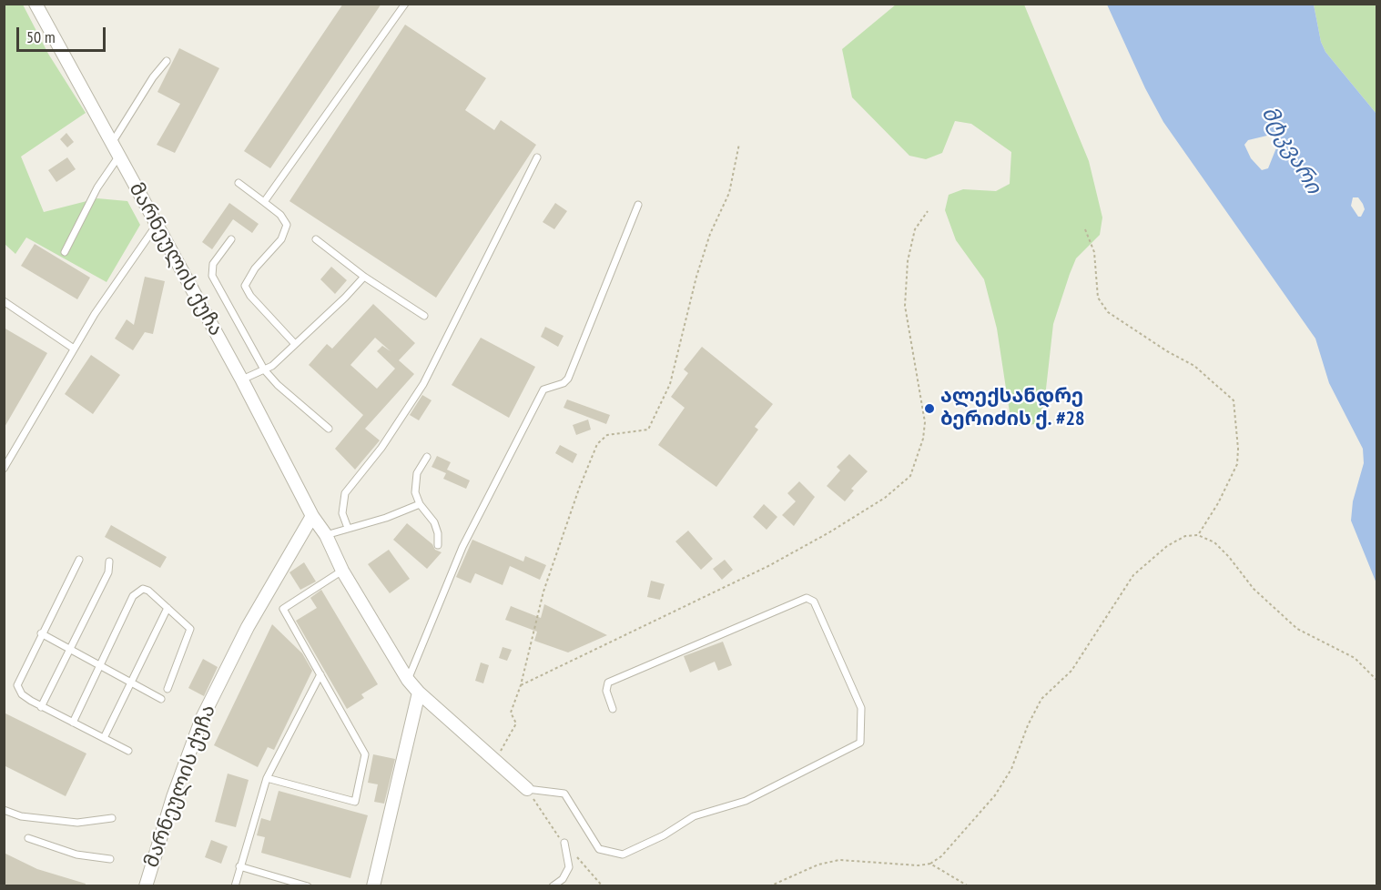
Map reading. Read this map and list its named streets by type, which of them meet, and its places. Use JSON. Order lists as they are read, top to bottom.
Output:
{
  "streets": {
    "street": ["მარნეულის ქუჩა"]
  },
  "water": ["მტკვარი"],
  "places": ["ალექსანდრე ბერიძის ქ. #28"],
  "scale_bar": "50 m"
}
